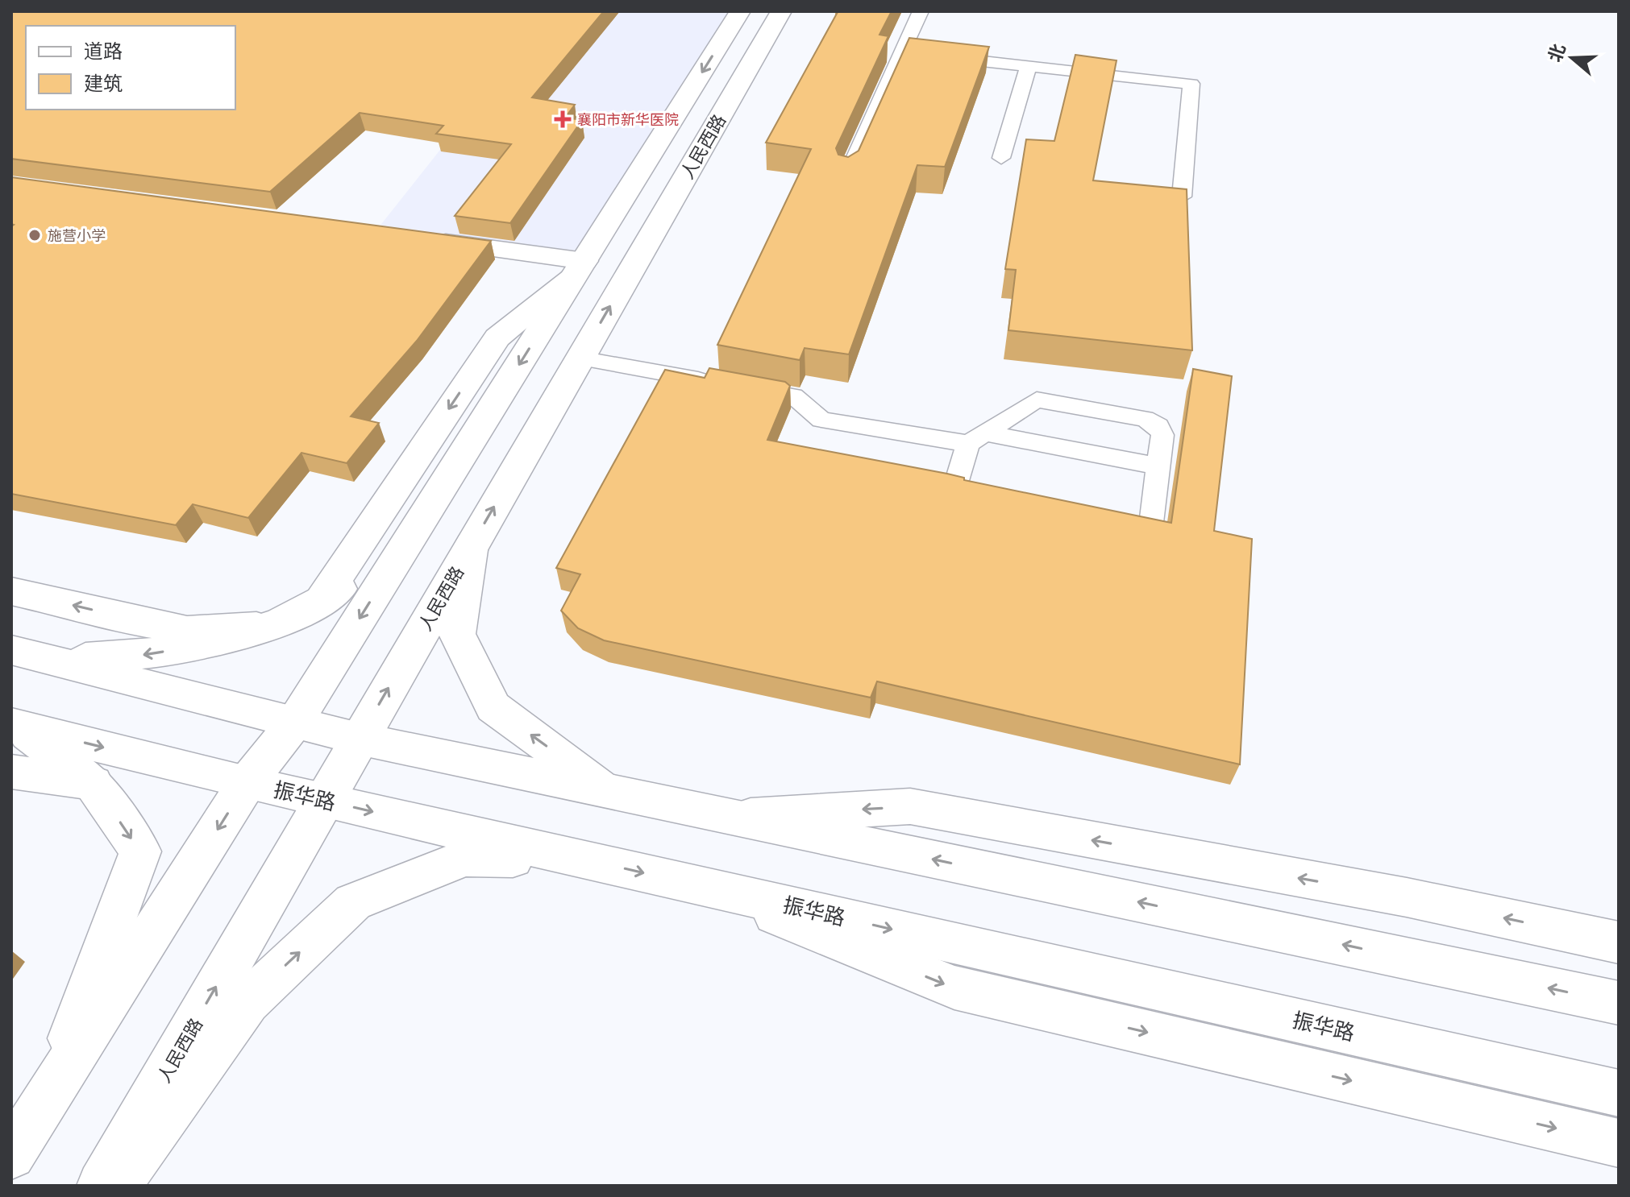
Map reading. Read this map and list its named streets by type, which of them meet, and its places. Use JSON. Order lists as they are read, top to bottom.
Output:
{
  "streets": {
    "main road": ["人民西路", "振华路"]
  },
  "crossings": [
    ["人民西路", "振华路"]
  ],
  "places": {
    "health": ["襄阳市新华医院"],
    "other": ["施营小学"]
  },
  "legend": ["道路", "建筑"],
  "north": "left"
}
